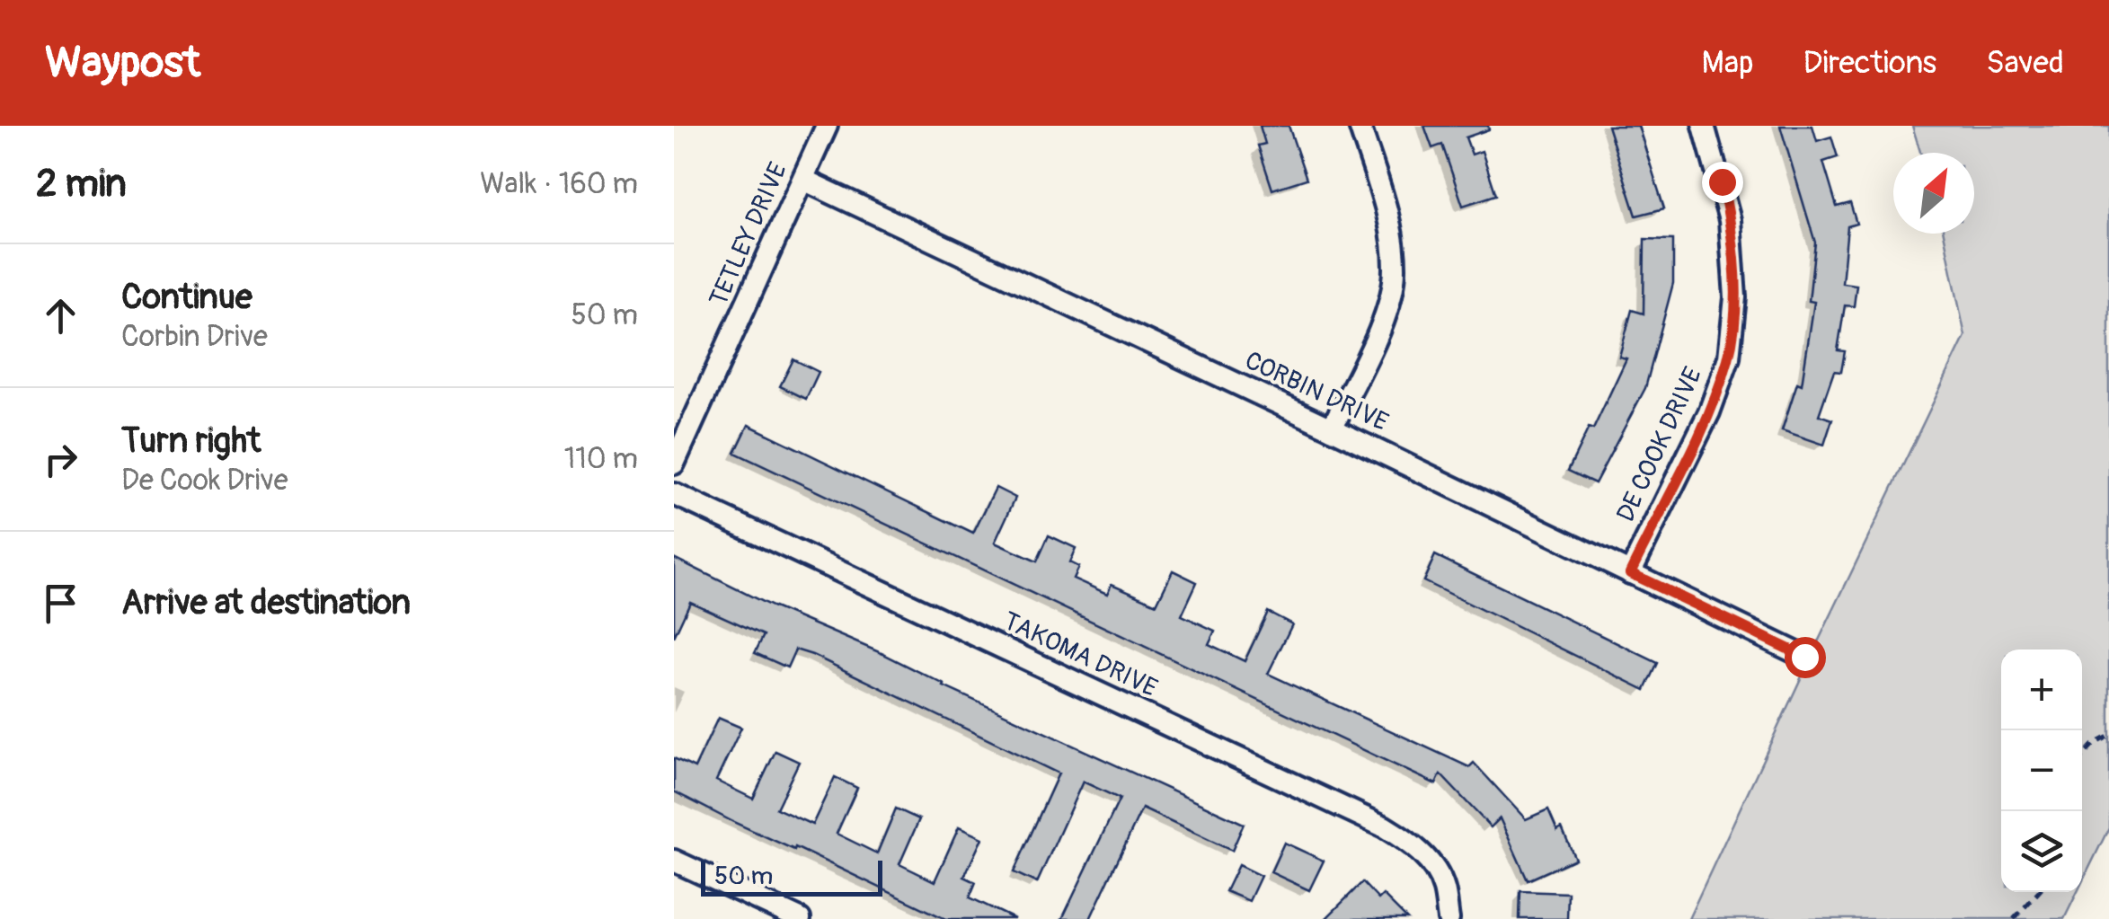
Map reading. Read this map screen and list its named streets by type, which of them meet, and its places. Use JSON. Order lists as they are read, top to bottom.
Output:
{
  "streets": {
    "street": [
      "TETLEY DRIVE",
      "CORBIN DRIVE",
      "DE COOK DRIVE",
      "TAKOMA DRIVE"
    ]
  },
  "crossings": [
    ["TETLEY DRIVE", "CORBIN DRIVE"],
    ["CORBIN DRIVE", "DE COOK DRIVE"]
  ],
  "scale_bar": "50 m",
  "north": "top right",
  "page": {
    "header": "Waypost",
    "nav": ["Map", "Directions", "Saved"],
    "heading": ["2 min", "Walk · 160 m"],
    "list": [
      ["Continue", "Corbin Drive", "50 m"],
      ["Turn right", "De Cook Drive", "110 m"],
      "Arrive at destination"
    ],
    "map_buttons": ["+", "−"],
    "scale": "50 m"
  }
}
